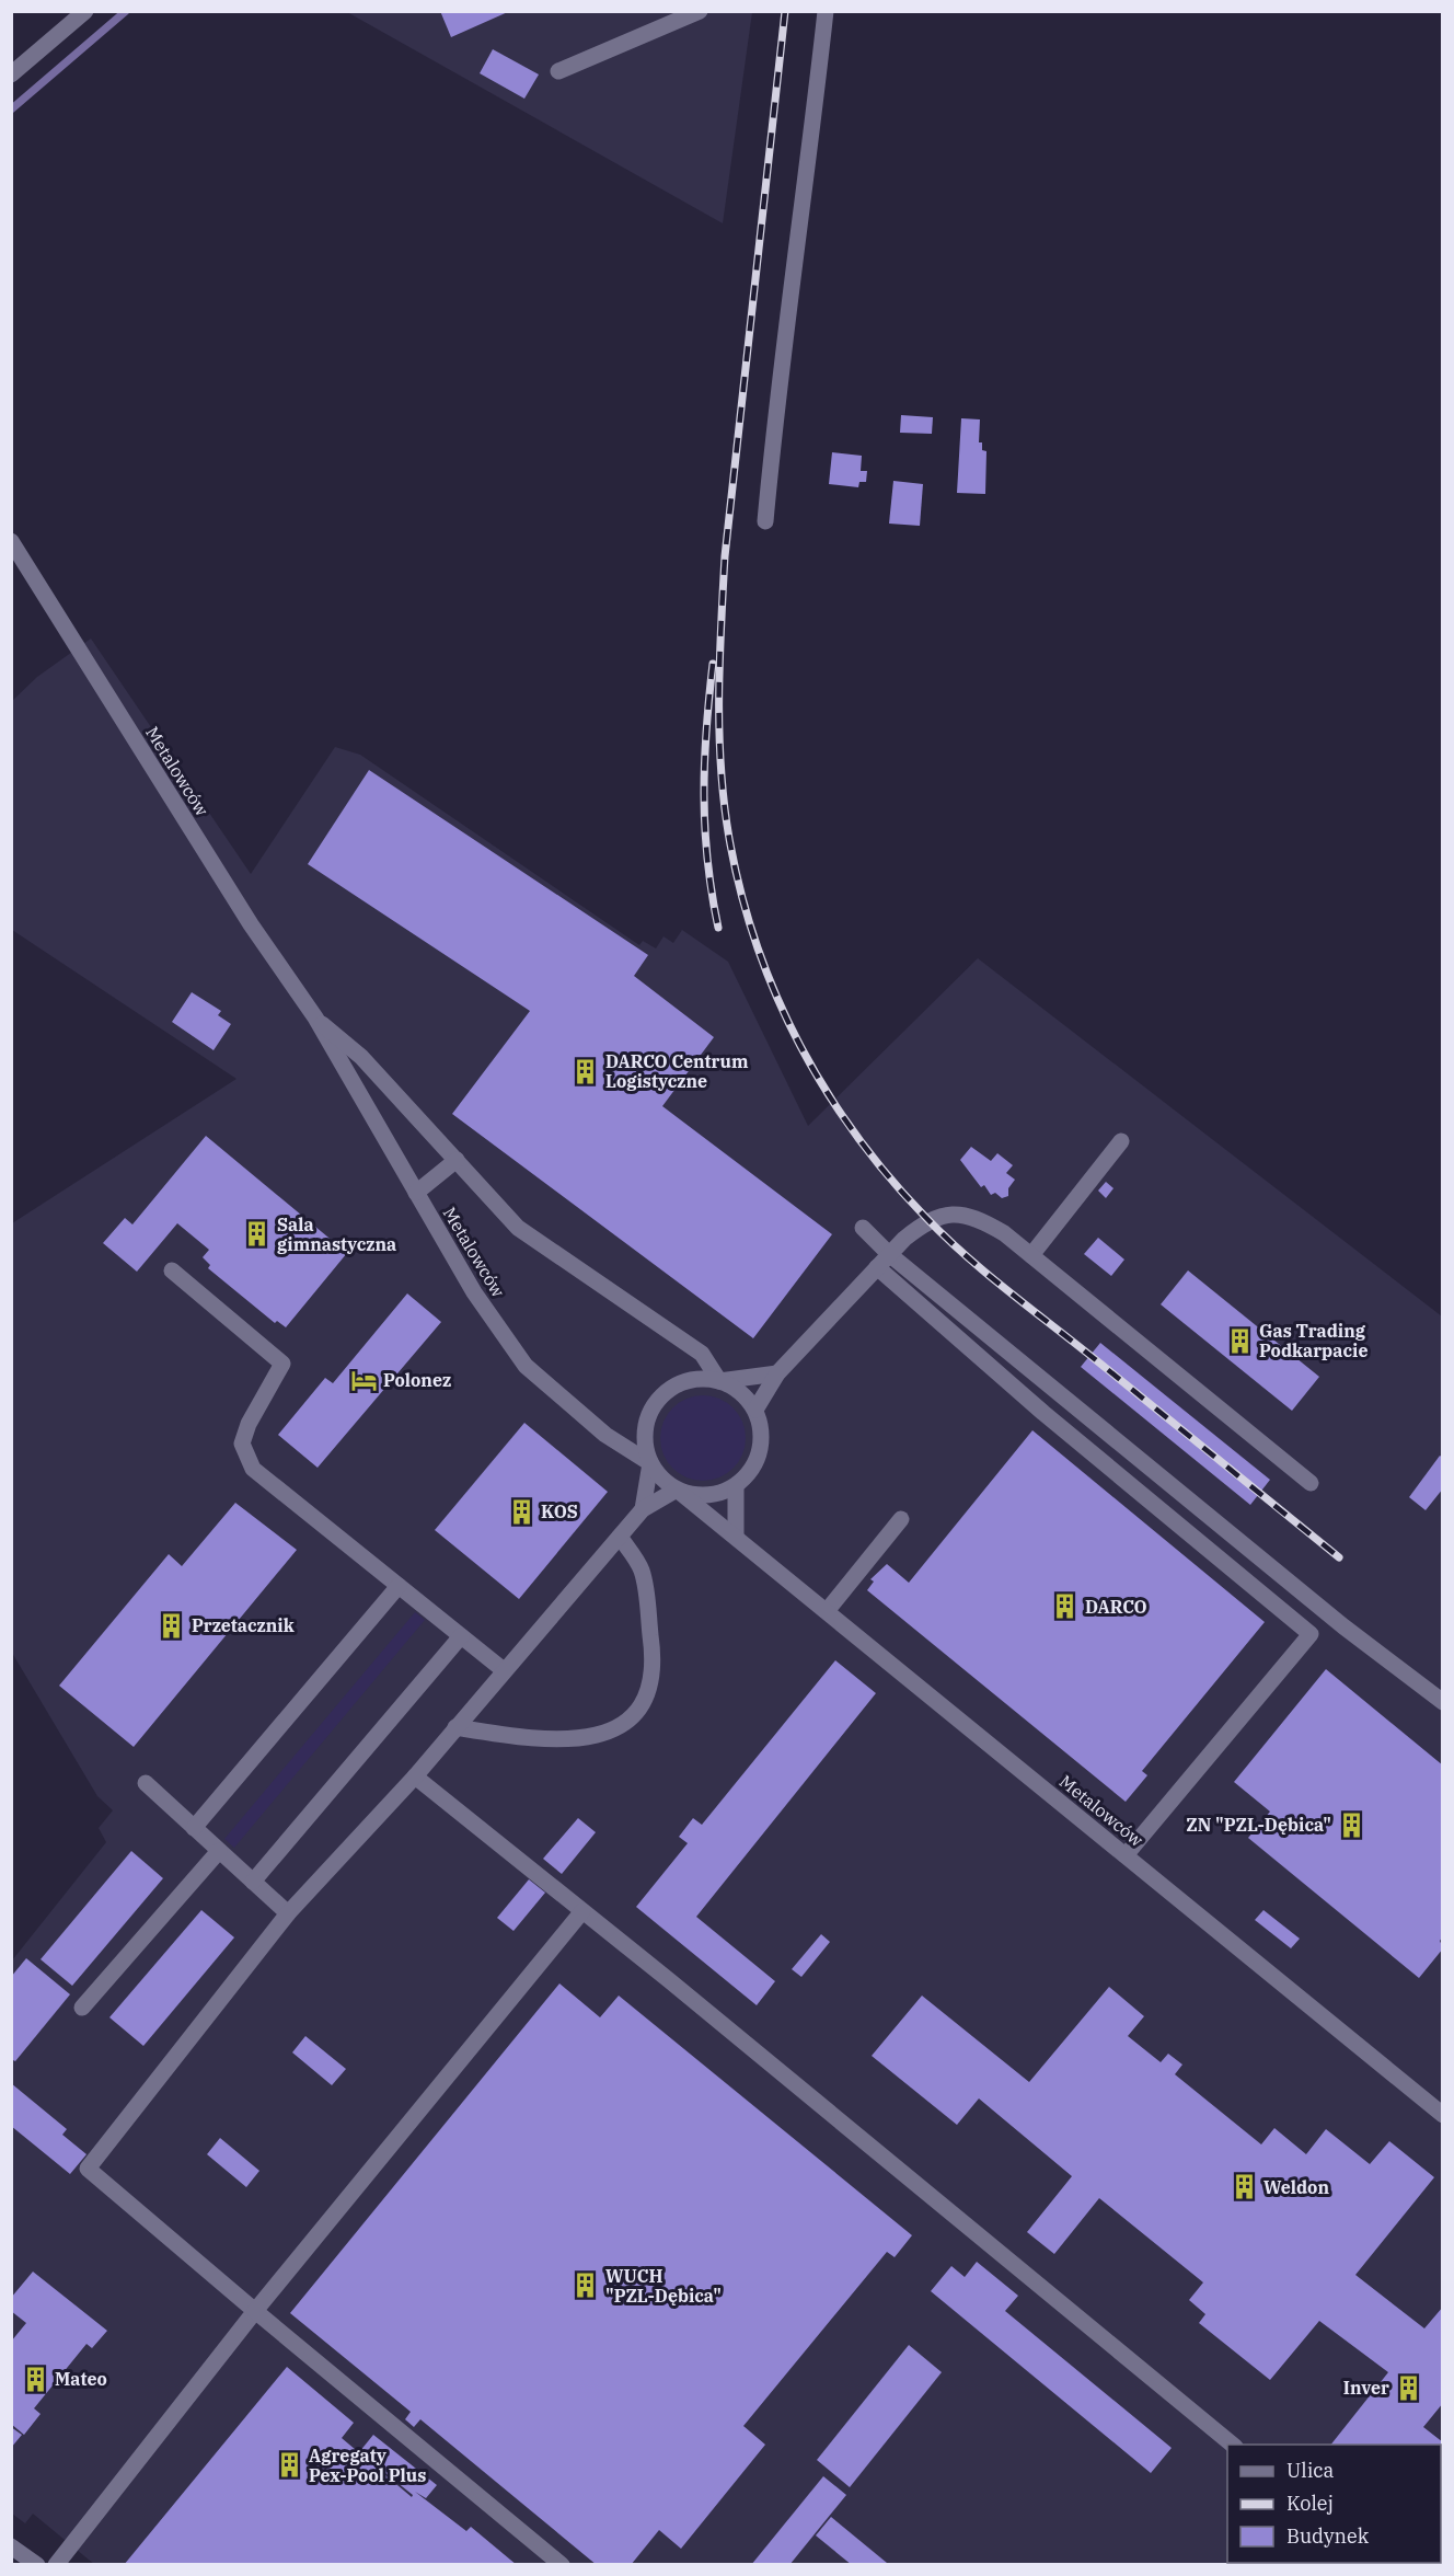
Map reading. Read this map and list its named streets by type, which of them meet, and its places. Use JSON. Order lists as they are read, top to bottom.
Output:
{
  "streets": {
    "street": ["Metalowców"]
  },
  "places": {
    "building": [
      "DARCO Centrum Logistyczne",
      "Sala gimnastyczna",
      "Gas Trading Podkarpacie",
      "KOS",
      "DARCO",
      "Przetacznik",
      "ZN \"PZL-Dębica\"",
      "Weldon",
      "WUCH \"PZL-Dębica\"",
      "Mateo",
      "Inver",
      "Agregaty Pex-Pool Plus"
    ],
    "hotel": ["Polonez"]
  },
  "legend": ["Ulica", "Kolej", "Budynek"]
}
